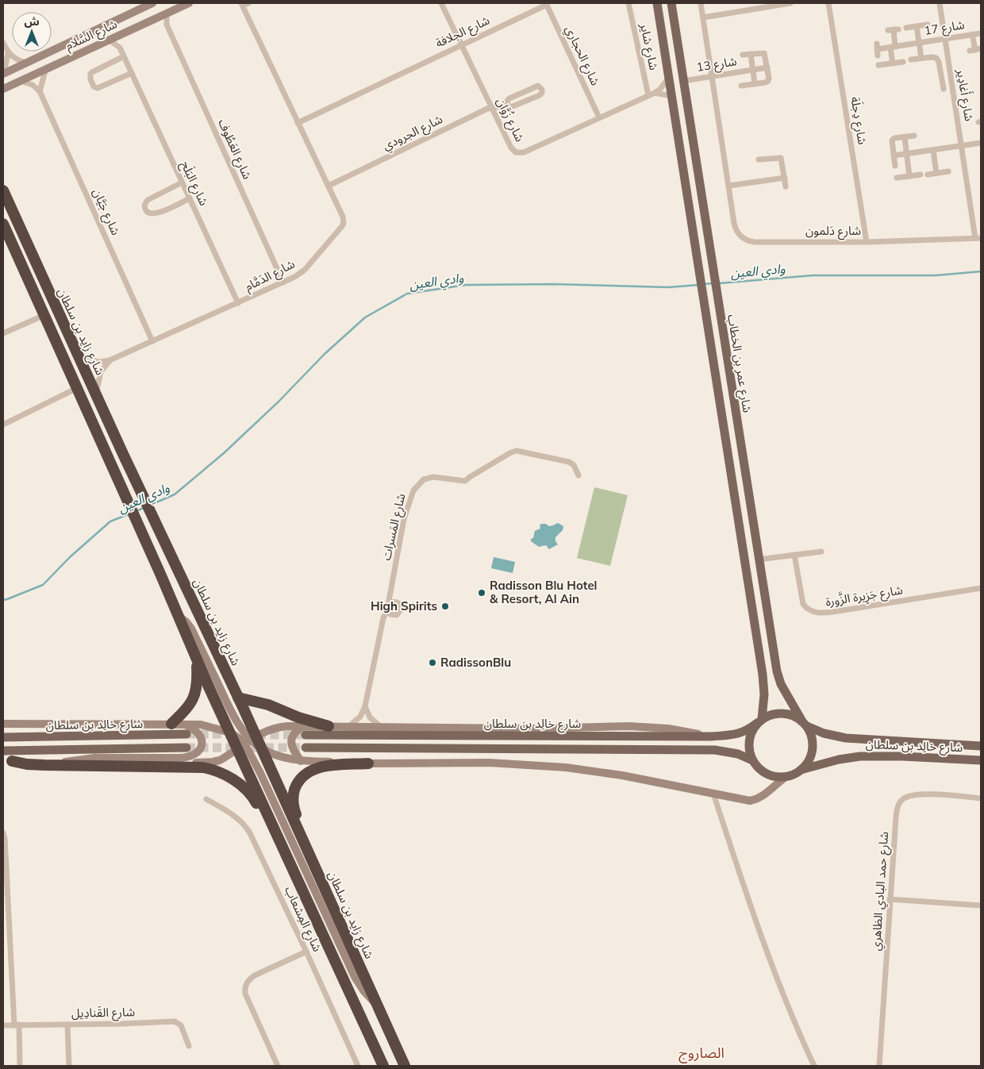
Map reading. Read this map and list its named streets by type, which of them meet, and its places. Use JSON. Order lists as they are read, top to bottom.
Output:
{
  "streets": {
    "highway": ["شارع زايد بن سلطان"],
    "main road": ["شارع السَّلام", "شارع عمر بن الخطاب", "شارع خالِد بن سلطان"],
    "street": [
      "شارع 17",
      "شارع الجلافة",
      "شارع شاير",
      "شارع الحجاري",
      "شارع 13",
      "شارع أَغادِير",
      "شارع زُوَّان",
      "شارع دِجلَة",
      "شارع الجرودي",
      "شارع العَطُوف",
      "شارع البَلَح",
      "شارع جَيَّان",
      "شارع دَلمون",
      "شارع الدَمَّام",
      "شارع المَسرات",
      "شارع جَزِيرة الزَّورة",
      "شارع حمد البادي الظاهري",
      "شارع المِشعاب",
      "شارع القَنادِيل"
    ]
  },
  "crossings": [
    ["شارع 17", "شارع أَغادِير"],
    ["شارع الجلافة", "شارع الحجاري"],
    ["شارع الجلافة", "شارع زُوَّان"],
    ["شارع الجلافة", "شارع الدَمَّام"],
    ["شارع السَّلام", "شارع العَطُوف"],
    ["شارع شاير", "شارع زُوَّان"],
    ["شارع الحجاري", "شارع زُوَّان"],
    ["شارع 13", "شارع دَلمون"],
    ["شارع 13", "شارع عمر بن الخطاب"],
    ["شارع أَغادِير", "شارع دَلمون"],
    ["شارع زُوَّان", "شارع الجرودي"],
    ["شارع دِجلَة", "شارع دَلمون"],
    ["شارع الجرودي", "شارع الدَمَّام"],
    ["شارع العَطُوف", "شارع الدَمَّام"],
    ["شارع البَلَح", "شارع الدَمَّام"],
    ["شارع جَيَّان", "شارع الدَمَّام"],
    ["شارع الدَمَّام", "شارع زايد بن سلطان"],
    ["شارع عمر بن الخطاب", "شارع خالِد بن سلطان"]
  ],
  "districts": ["الصاروج"],
  "water": ["وادي العين"],
  "places": ["Radisson Blu Hotel & Resort, Al Ain", "High Spirits", "RadissonBlu"],
  "north": "top"
}
